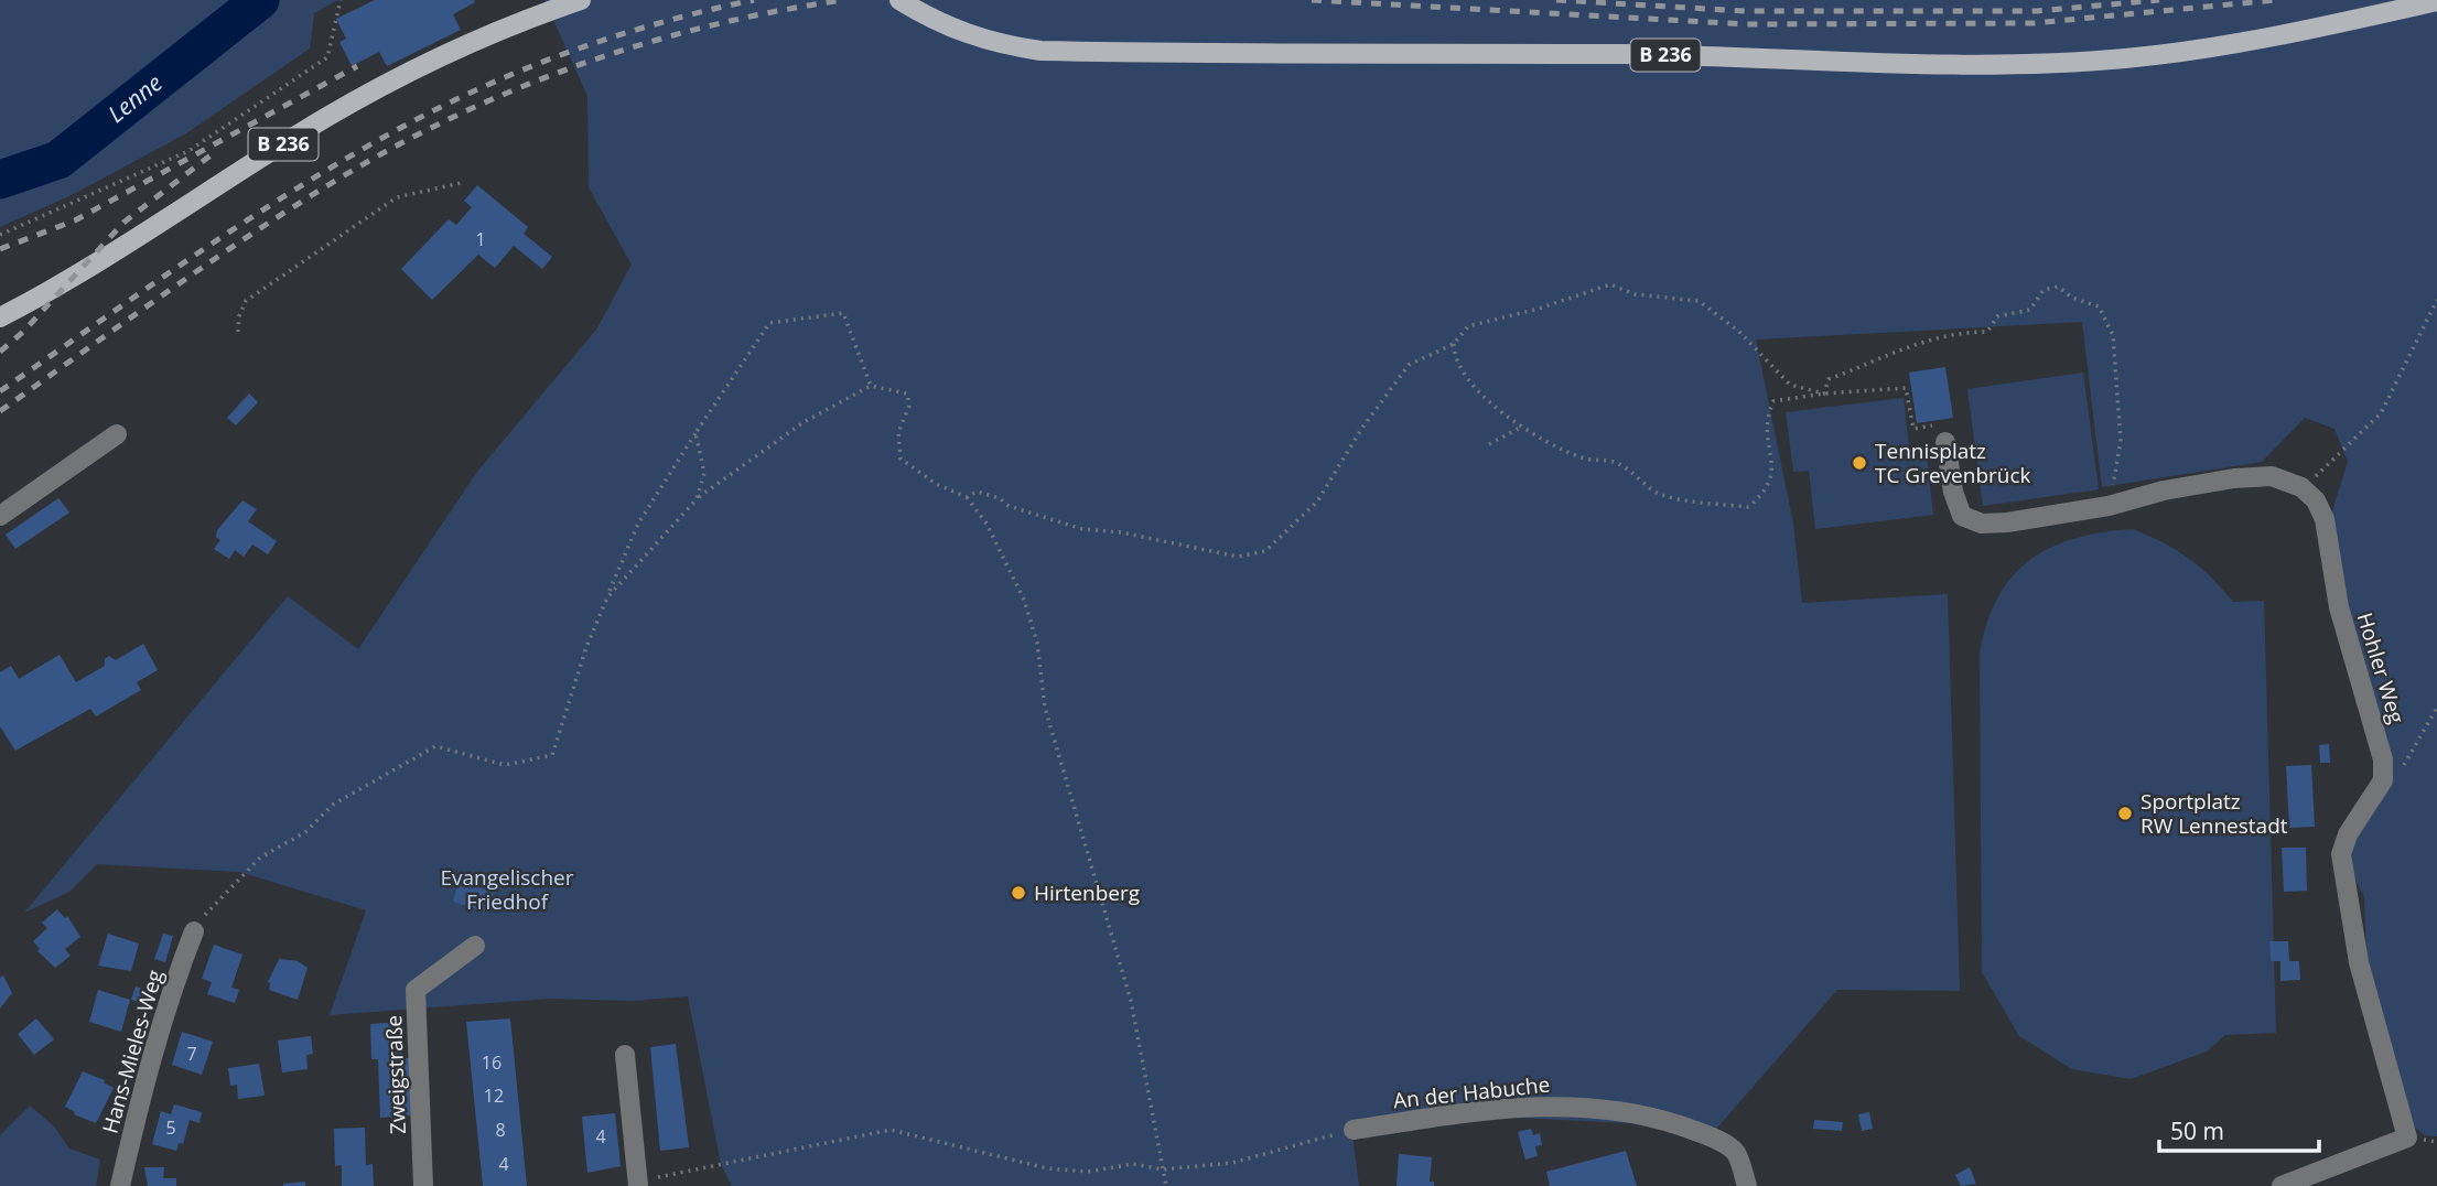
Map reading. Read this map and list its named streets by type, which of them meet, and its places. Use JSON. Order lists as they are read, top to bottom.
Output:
{
  "streets": {
    "main road": ["B 236"],
    "street": [
      "Hohler Weg",
      "Hans-Mieles-Weg",
      "Zweigstraße",
      "An der Habuche"
    ]
  },
  "water": ["Lenne"],
  "parks": ["Evangelischer Friedhof"],
  "places": ["Tennisplatz TC Grevenbrück", "Sportplatz RW Lennestadt", "Hirtenberg"],
  "house_numbers": [
    "1",
    "7",
    "16",
    "12",
    "5",
    "8",
    "4",
    "4"
  ],
  "scale_bar": "50 m"
}
